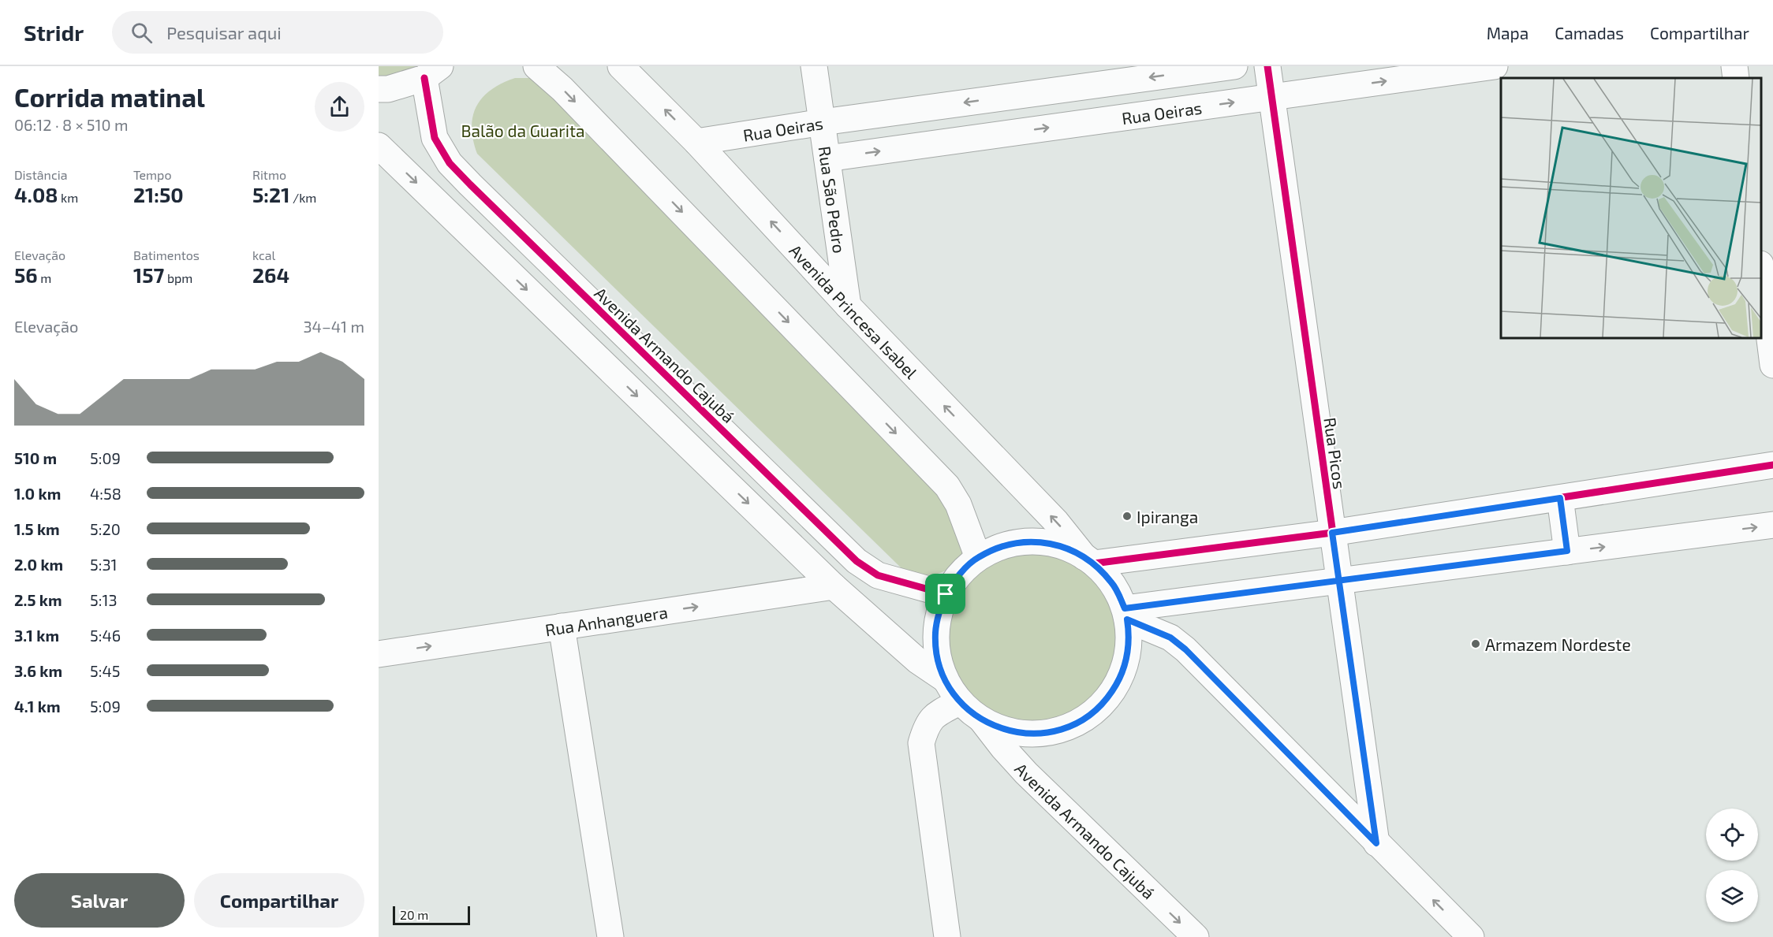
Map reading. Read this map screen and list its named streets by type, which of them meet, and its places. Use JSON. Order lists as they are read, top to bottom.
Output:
{
  "streets": {
    "street": [
      "Rua Oeiras",
      "Rua São Pedro",
      "Avenida Princesa Isabel",
      "Avenida Armando Cajubá",
      "Rua Picos",
      "Rua Anhanguera"
    ]
  },
  "crossings": [
    ["Rua Oeiras", "Rua São Pedro"],
    ["Rua Oeiras", "Avenida Princesa Isabel"],
    ["Rua Oeiras", "Rua Picos"],
    ["Rua São Pedro", "Avenida Princesa Isabel"],
    ["Avenida Princesa Isabel", "Avenida Armando Cajubá"],
    ["Avenida Armando Cajubá", "Rua Anhanguera"]
  ],
  "one_way": ["Rua Anhanguera"],
  "parks": ["Balão da Guarita"],
  "places": ["Ipiranga", "Armazem Nordeste"],
  "scale_bar": "20 m",
  "page": {
    "header": "Stridr",
    "search": "Pesquisar aqui",
    "nav": ["Mapa", "Camadas", "Compartilhar"],
    "heading": ["Corrida matinal", "06:12 · 8 × 510 m"],
    "stats": [
      ["Distância", "4.08 km"],
      ["Tempo", "21:50"],
      ["Ritmo", "5:21 /km"],
      ["Elevação", "56 m"],
      ["Batimentos", "157 bpm"],
      ["kcal", "264"]
    ],
    "chart": ["Elevação", "34–41 m"],
    "list": [
      {
        "name": "510 m",
        "note": "5:09"
      },
      {
        "name": "1.0 km",
        "note": "4:58"
      },
      {
        "name": "1.5 km",
        "note": "5:20"
      },
      {
        "name": "2.0 km",
        "note": "5:31"
      },
      {
        "name": "2.5 km",
        "note": "5:13"
      },
      {
        "name": "3.1 km",
        "note": "5:46"
      },
      {
        "name": "3.6 km",
        "note": "5:45"
      },
      {
        "name": "4.1 km",
        "note": "5:09"
      }
    ],
    "buttons": ["Salvar", "Compartilhar"],
    "scale": "20 m"
  }
}
